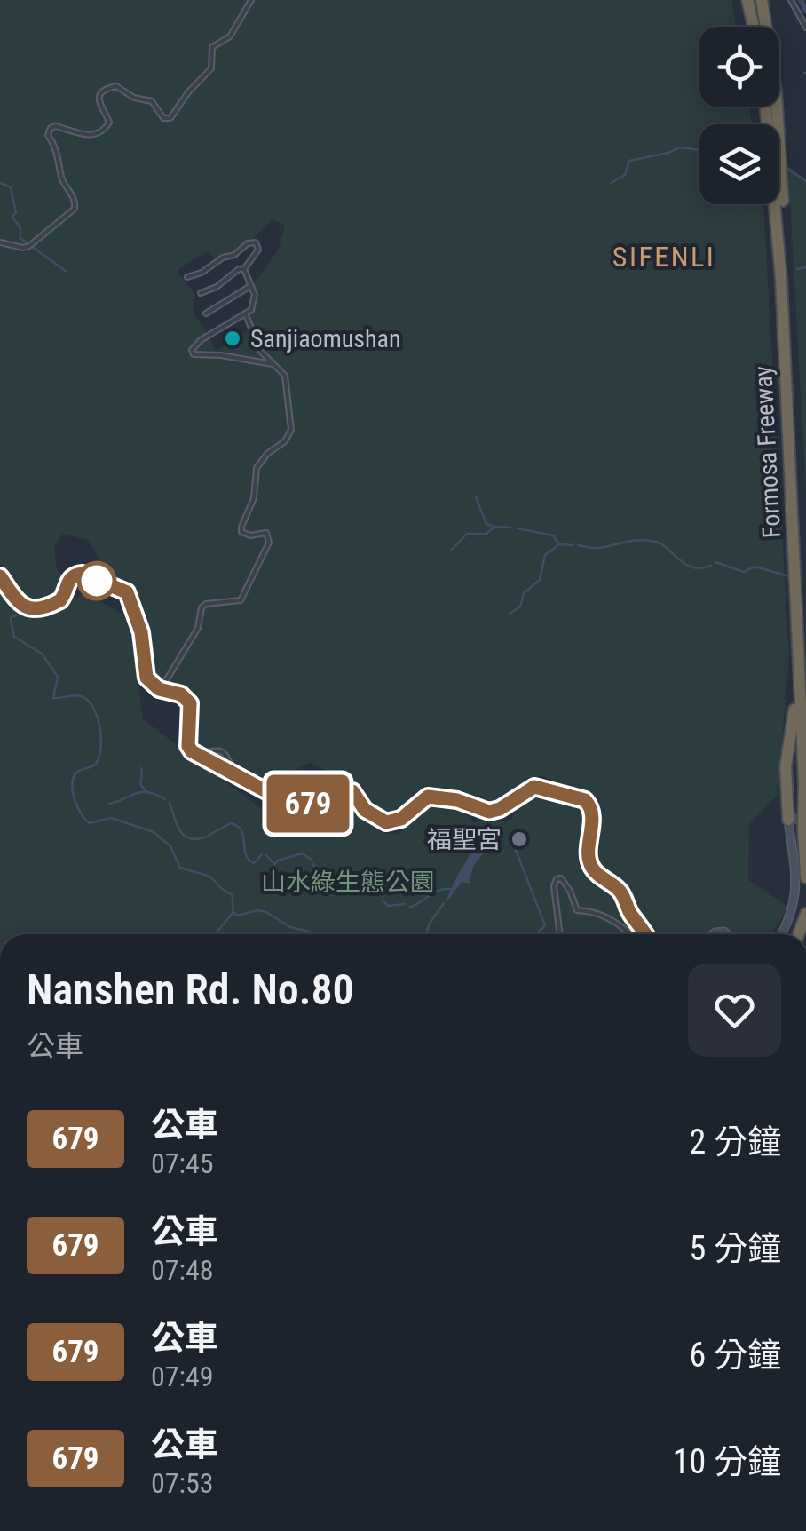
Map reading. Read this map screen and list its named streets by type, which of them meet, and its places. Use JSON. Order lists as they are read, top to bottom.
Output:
{
  "streets": {
    "highway": ["Formosa Freeway"]
  },
  "districts": ["SIFENLI"],
  "parks": ["山水綠生態公園"],
  "places": ["Sanjiaomushan", "福聖宮"],
  "lines": ["bus line 679"],
  "page": {
    "on_map": "679",
    "heading": ["Nanshen Rd. No.80", "公車"],
    "list": [
      {
        "mark": "679",
        "name": "公車",
        "note": "07:45",
        "value": "2 分鐘"
      },
      {
        "mark": "679",
        "name": "公車",
        "note": "07:48",
        "value": "5 分鐘"
      },
      {
        "mark": "679",
        "name": "公車",
        "note": "07:49",
        "value": "6 分鐘"
      },
      {
        "mark": "679",
        "name": "公車",
        "note": "07:53",
        "value": "10 分鐘"
      }
    ]
  }
}
